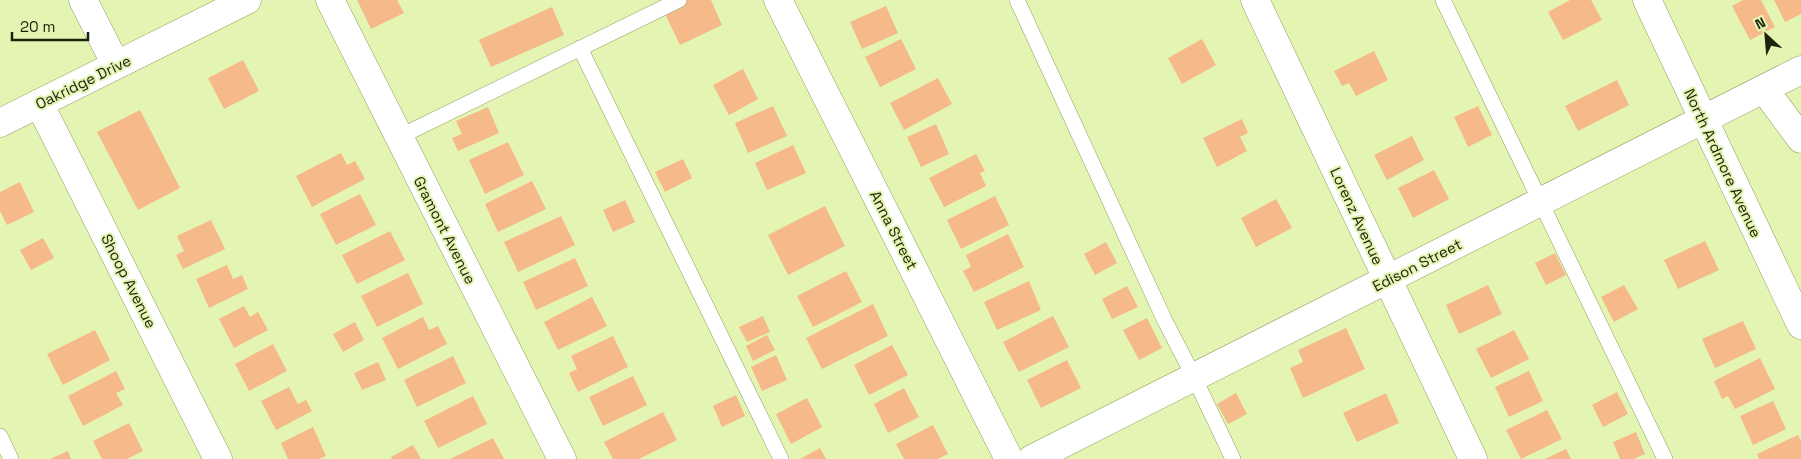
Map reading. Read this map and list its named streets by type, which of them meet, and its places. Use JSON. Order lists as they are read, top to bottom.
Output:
{
  "streets": {
    "street": [
      "Oakridge Drive",
      "North Ardmore Avenue",
      "Lorenz Avenue",
      "Gramont Avenue",
      "Anna Street",
      "Edison Street",
      "Shoop Avenue"
    ]
  },
  "crossings": [
    ["Oakridge Drive", "Shoop Avenue"],
    ["North Ardmore Avenue", "Edison Street"],
    ["Lorenz Avenue", "Edison Street"]
  ],
  "scale_bar": "20 m",
  "north": "top left"
}
